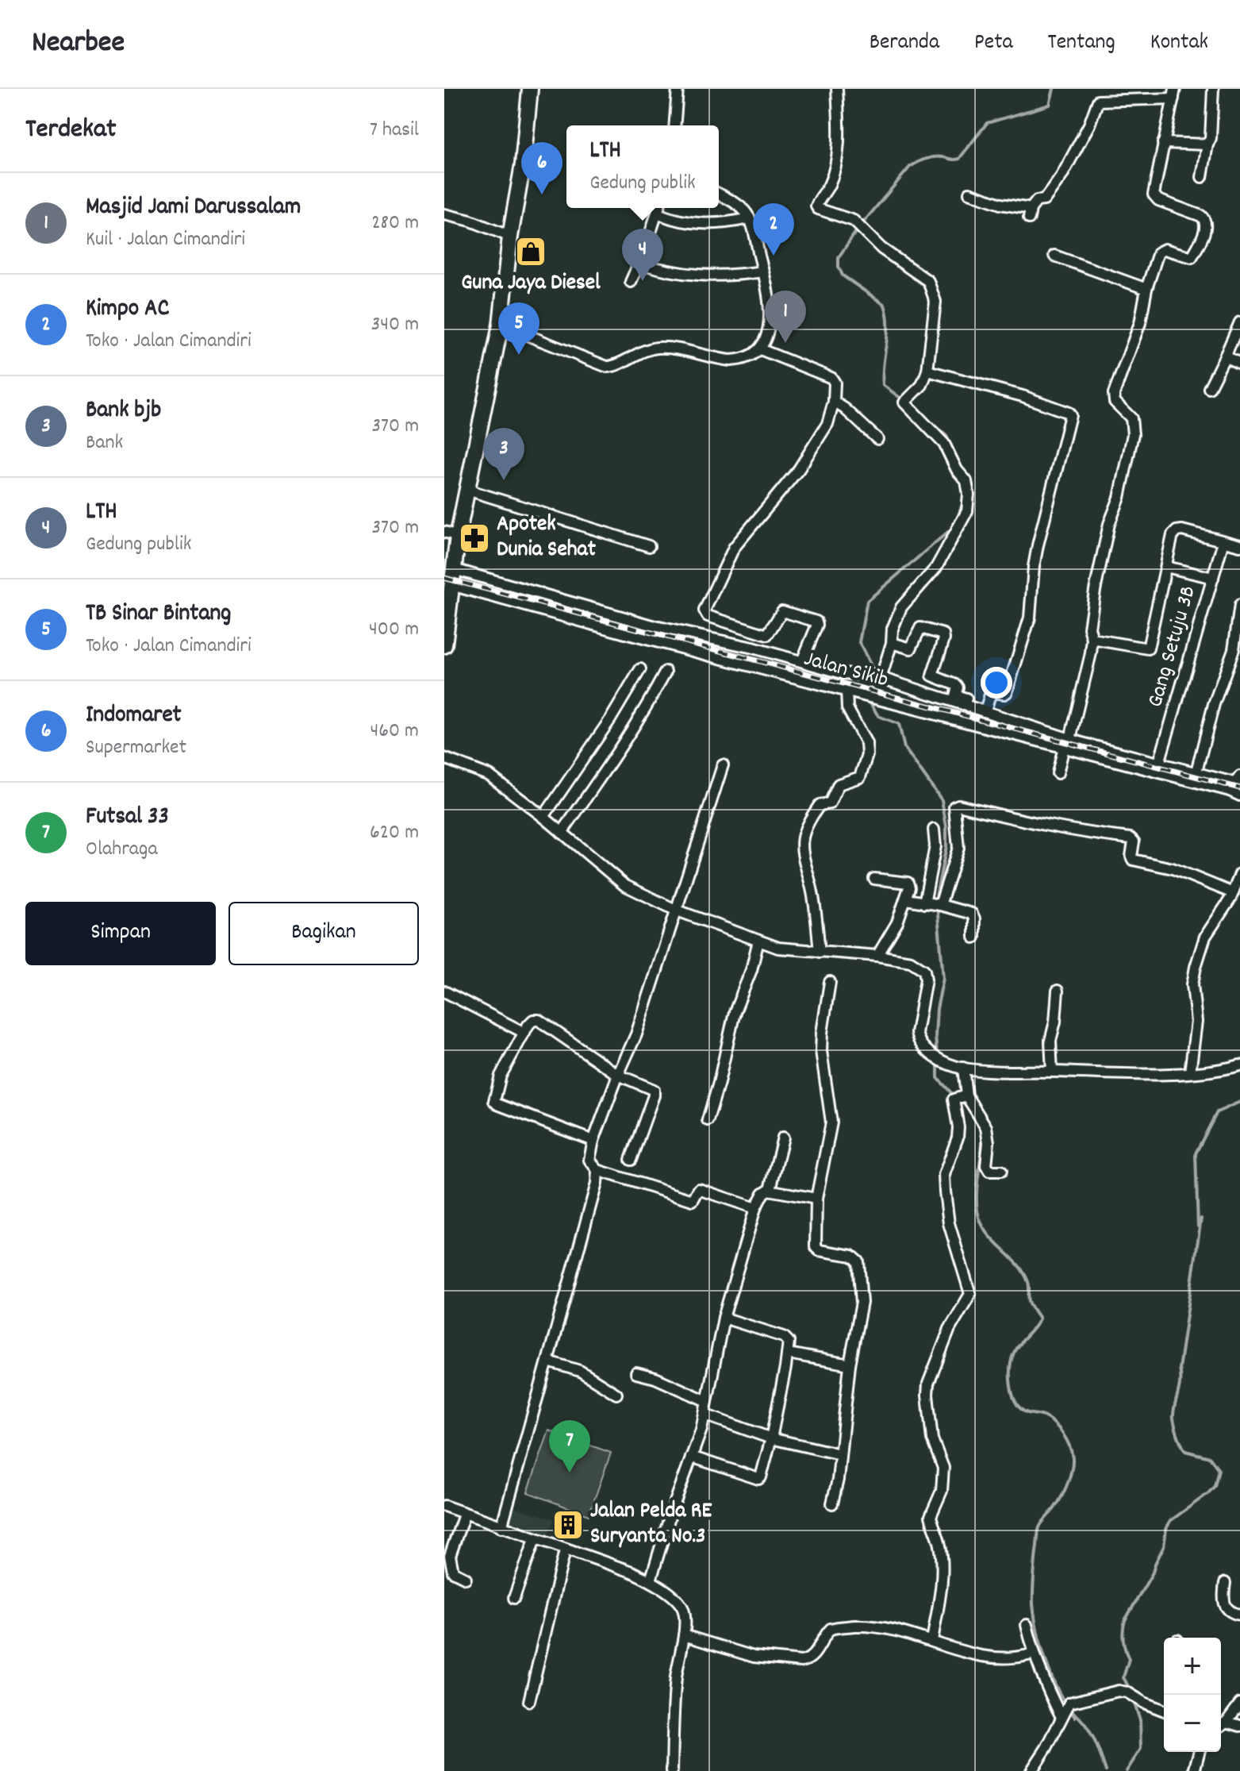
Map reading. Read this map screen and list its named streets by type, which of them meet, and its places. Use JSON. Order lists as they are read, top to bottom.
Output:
{
  "streets": {
    "street": ["Gang Setuju 3B", "Jalan Sikib"]
  },
  "places": {
    "shop": ["Guna Jaya Diesel"],
    "pharmacy": ["Apotek Dunia Sehat"],
    "building": ["Jalan Pelda RE Suryanta No.3"]
  },
  "page": {
    "header": "Nearbee",
    "nav": [
      "Beranda",
      "Peta",
      "Tentang",
      "Kontak"
    ],
    "heading": ["Terdekat", "7 hasil"],
    "popup": ["LTH", "Gedung publik"],
    "pins": [
      "6",
      "2",
      "4",
      "1",
      "5",
      "3",
      "7"
    ],
    "list": [
      {
        "mark": "1",
        "name": "Masjid Jami Darussalam",
        "note": "Kuil · Jalan Cimandiri",
        "value": "280 m"
      },
      {
        "mark": "2",
        "name": "Kimpo AC",
        "note": "Toko · Jalan Cimandiri",
        "value": "340 m"
      },
      {
        "mark": "3",
        "name": "Bank bjb",
        "note": "Bank",
        "value": "370 m"
      },
      {
        "mark": "4",
        "name": "LTH",
        "note": "Gedung publik",
        "value": "370 m"
      },
      {
        "mark": "5",
        "name": "TB Sinar Bintang",
        "note": "Toko · Jalan Cimandiri",
        "value": "400 m"
      },
      {
        "mark": "6",
        "name": "Indomaret",
        "note": "Supermarket",
        "value": "460 m"
      },
      {
        "mark": "7",
        "name": "Futsal 33",
        "note": "Olahraga",
        "value": "620 m"
      }
    ],
    "buttons": ["Simpan", "Bagikan"],
    "map_buttons": ["+", "−"]
  }
}
